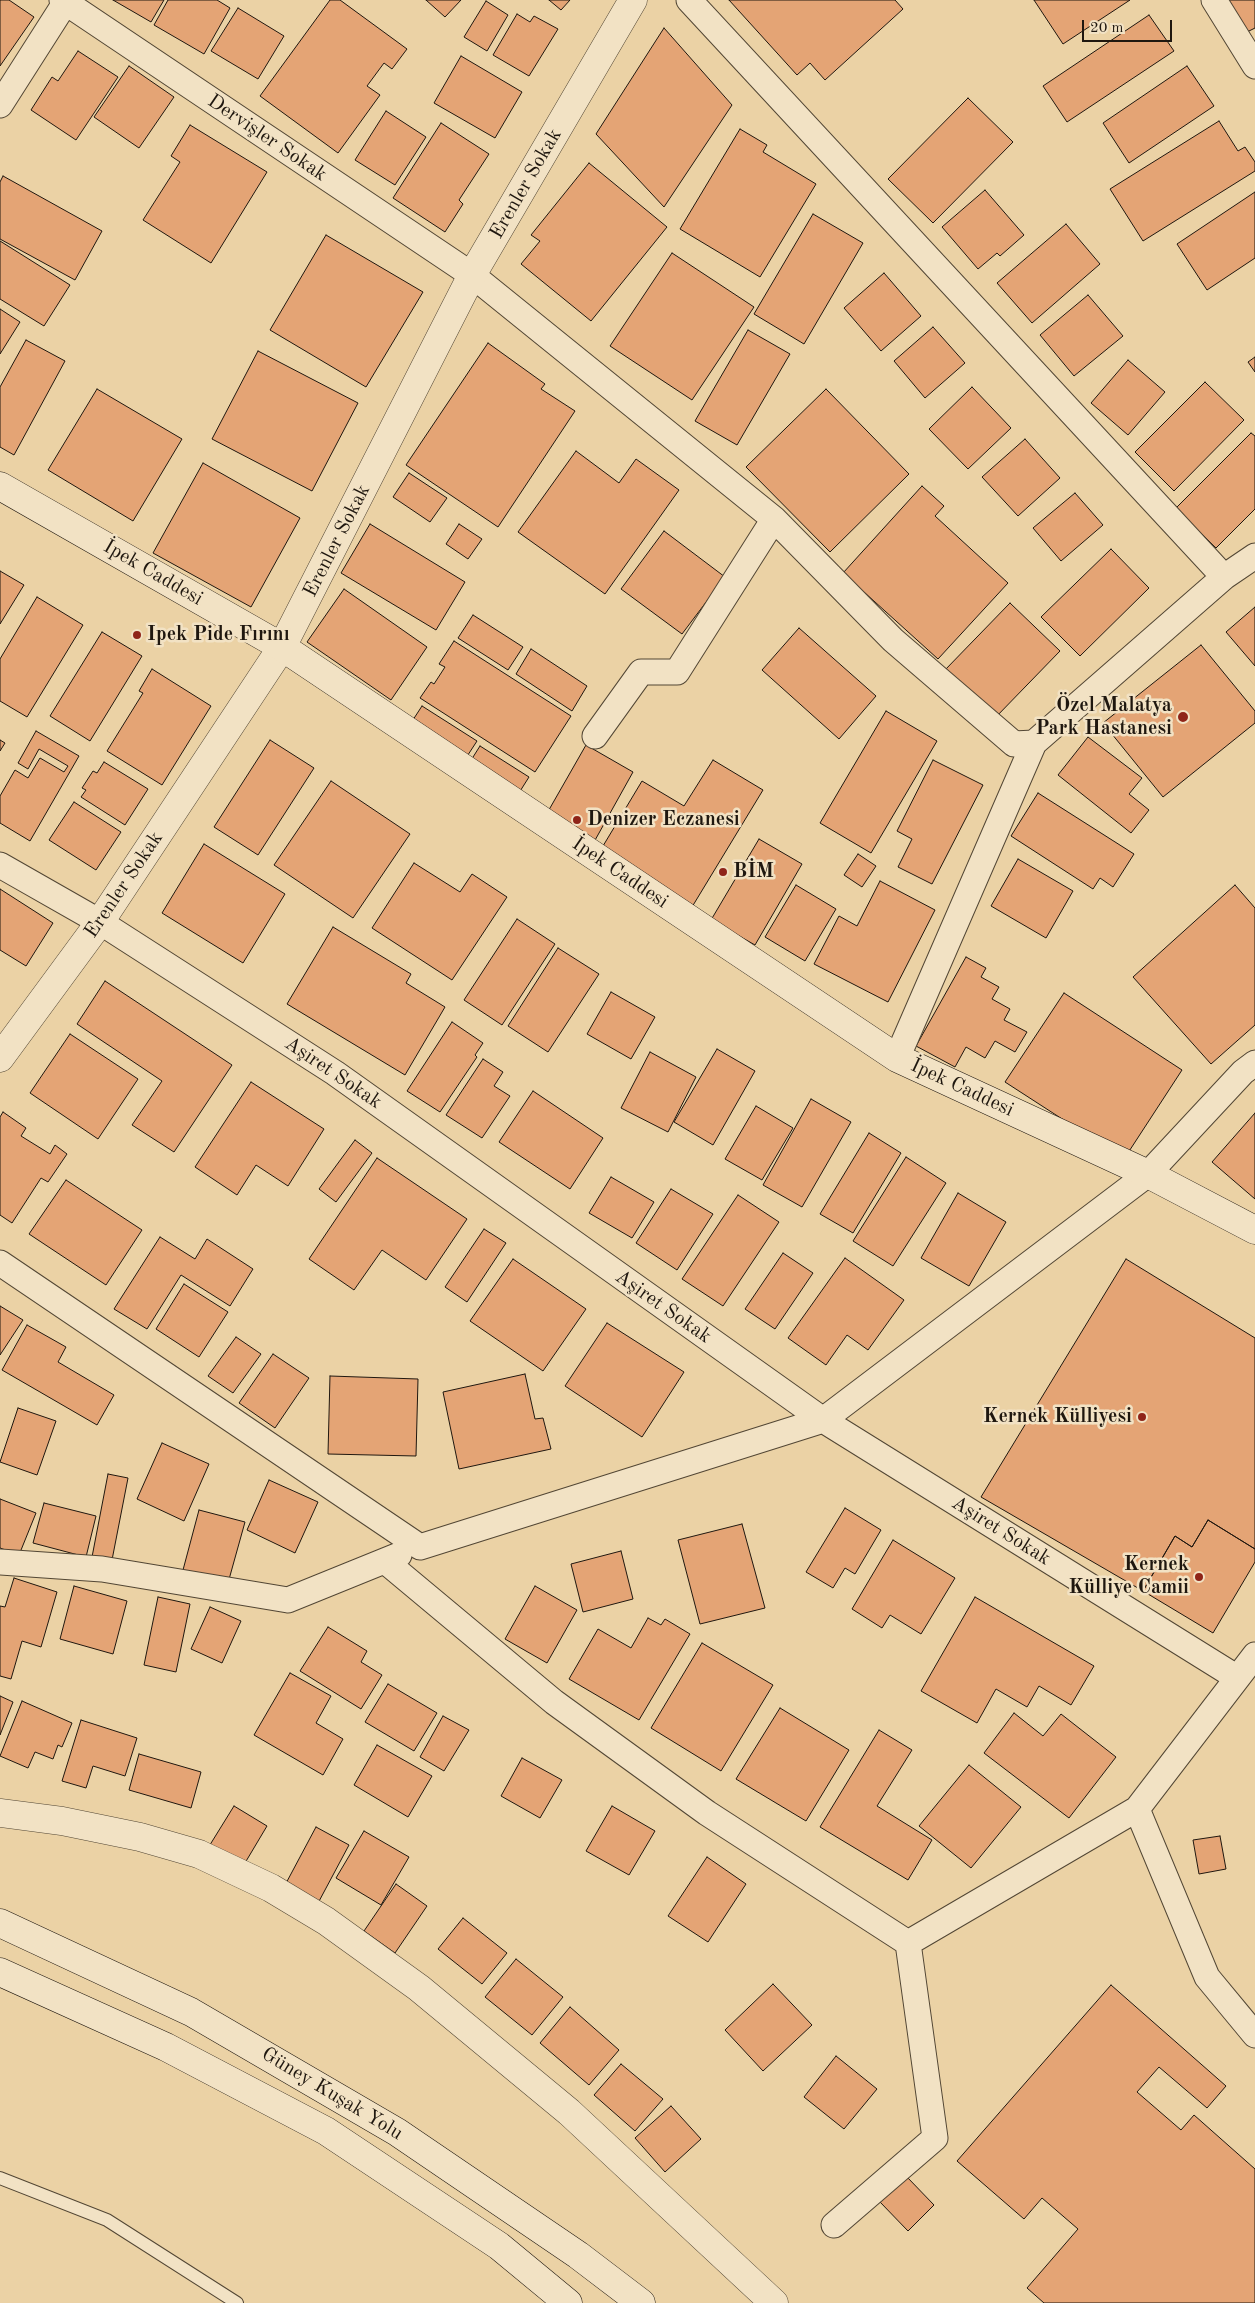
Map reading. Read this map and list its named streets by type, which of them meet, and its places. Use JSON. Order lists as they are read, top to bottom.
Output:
{
  "streets": {
    "main road": ["Erenler Sokak", "İpek Caddesi", "Güney Kuşak Yolu"],
    "street": ["Dervişler Sokak", "Aşiret Sokak"]
  },
  "crossings": [
    ["Dervişler Sokak", "Erenler Sokak"],
    ["Erenler Sokak", "İpek Caddesi"],
    ["Erenler Sokak", "Aşiret Sokak"]
  ],
  "places": [
    "Ipek Pide Fırını",
    "Özel Malatya Park Hastanesi",
    "Denizer Eczanesi",
    "BİM",
    "Kernek Külliyesi",
    "Kernek Külliye Camii"
  ],
  "scale_bar": "20 m"
}
